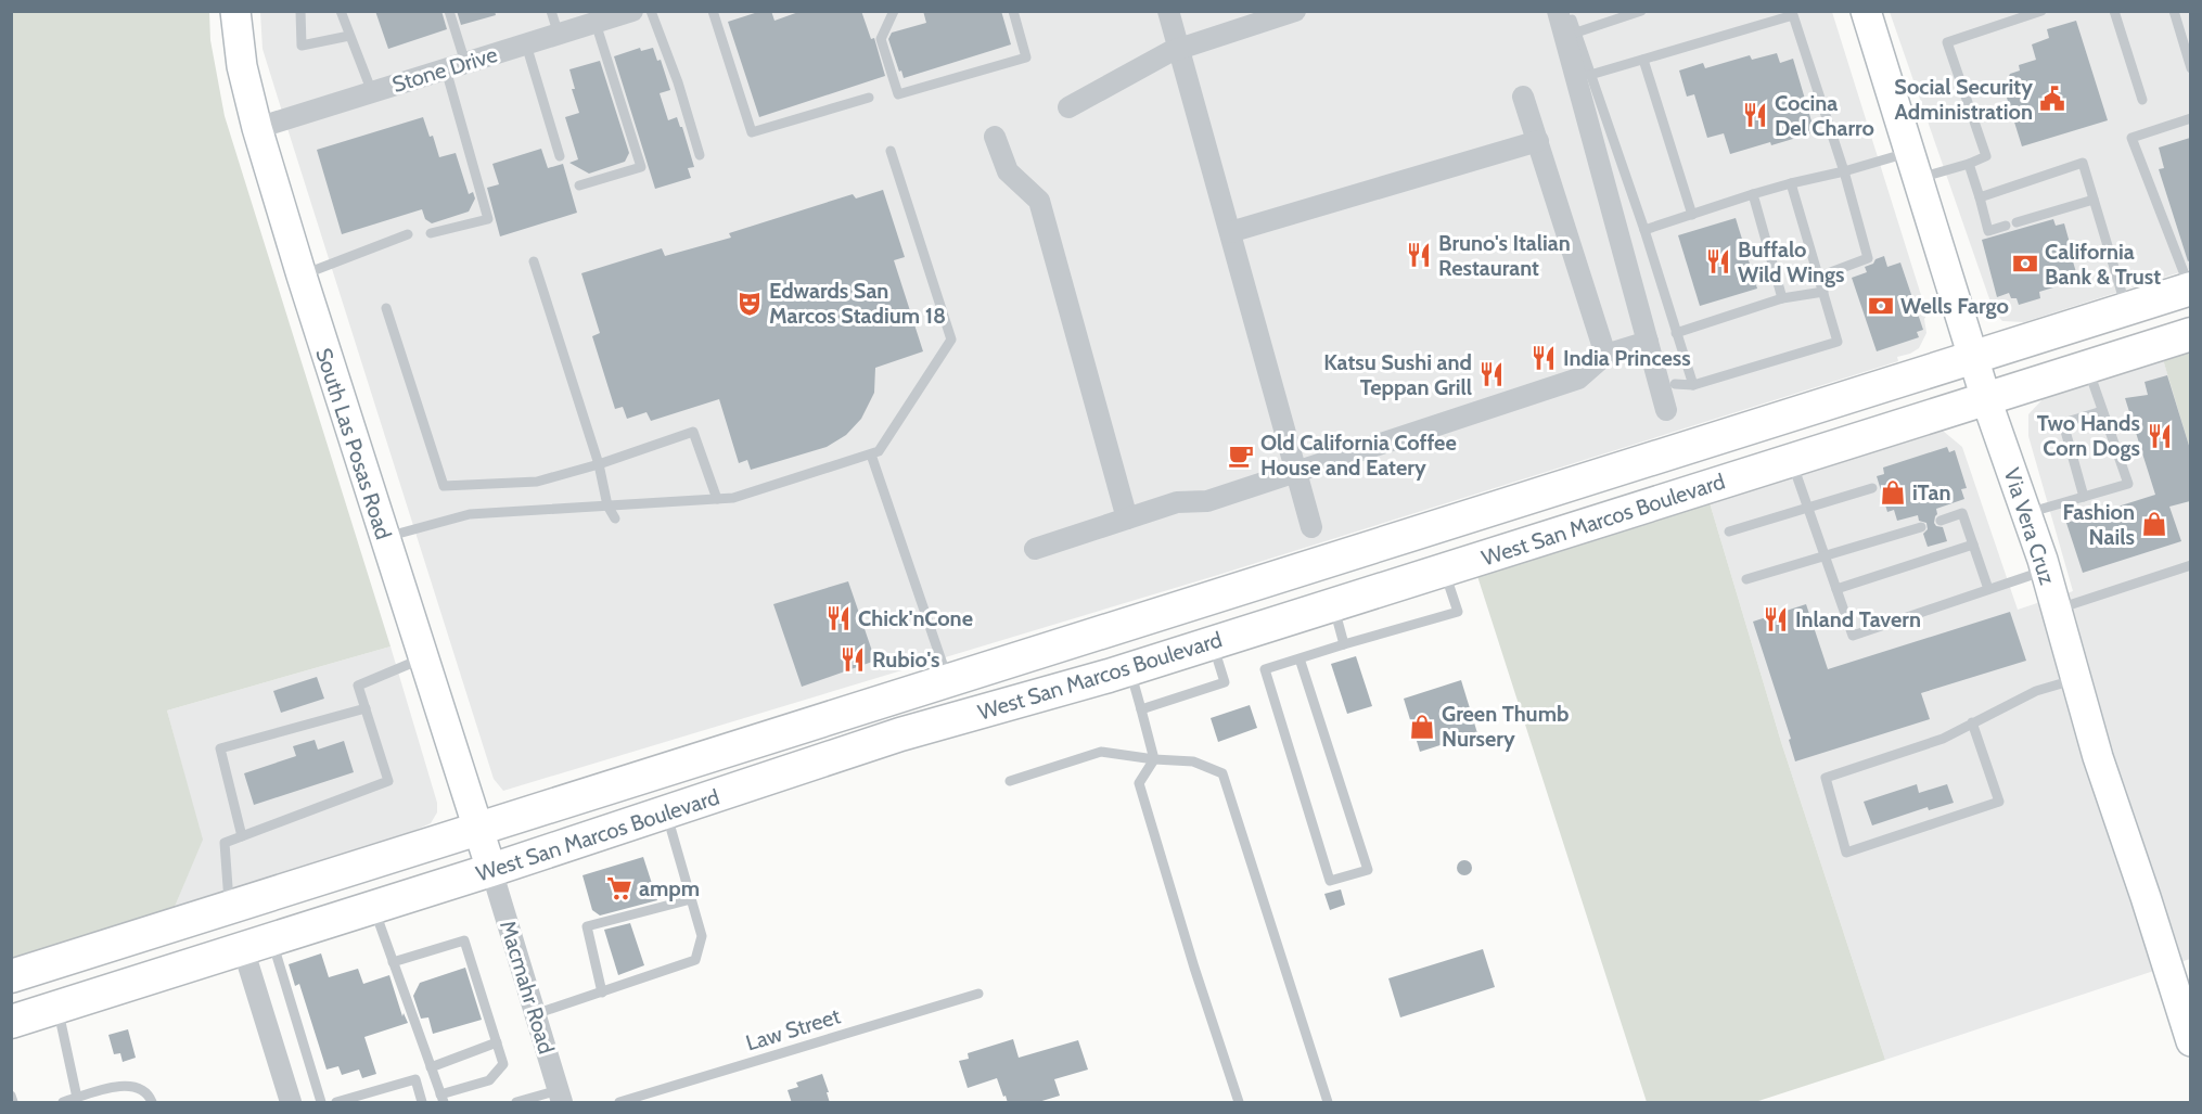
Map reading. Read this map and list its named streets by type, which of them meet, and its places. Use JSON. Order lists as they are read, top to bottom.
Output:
{
  "streets": {
    "main road": ["South Las Posas Road", "West San Marcos Boulevard", "Via Vera Cruz"],
    "street": ["Stone Drive", "Macmahr Road"],
    "lane": ["Law Street"]
  },
  "crossings": [
    ["Stone Drive", "South Las Posas Road"],
    ["South Las Posas Road", "West San Marcos Boulevard"],
    ["South Las Posas Road", "Macmahr Road"],
    ["West San Marcos Boulevard", "Via Vera Cruz"],
    ["West San Marcos Boulevard", "Macmahr Road"]
  ],
  "places": {
    "public building": ["Social Security Administration"],
    "restaurant": [
      "Cocina Del Charro",
      "Bruno's Italian Restaurant",
      "Buffalo Wild Wings",
      "India Princess",
      "Katsu Sushi and Teppan Grill",
      "Two Hands Corn Dogs",
      "Chick'nCone",
      "Inland Tavern",
      "Rubio's"
    ],
    "bank": ["California Bank & Trust", "Wells Fargo"],
    "theatre": ["Edwards San Marcos Stadium 18"],
    "cafe": ["Old California Coffee House and Eatery"],
    "shop": ["iTan", "Fashion Nails", "Green Thumb Nursery"],
    "supermarket": ["ampm"]
  }
}
